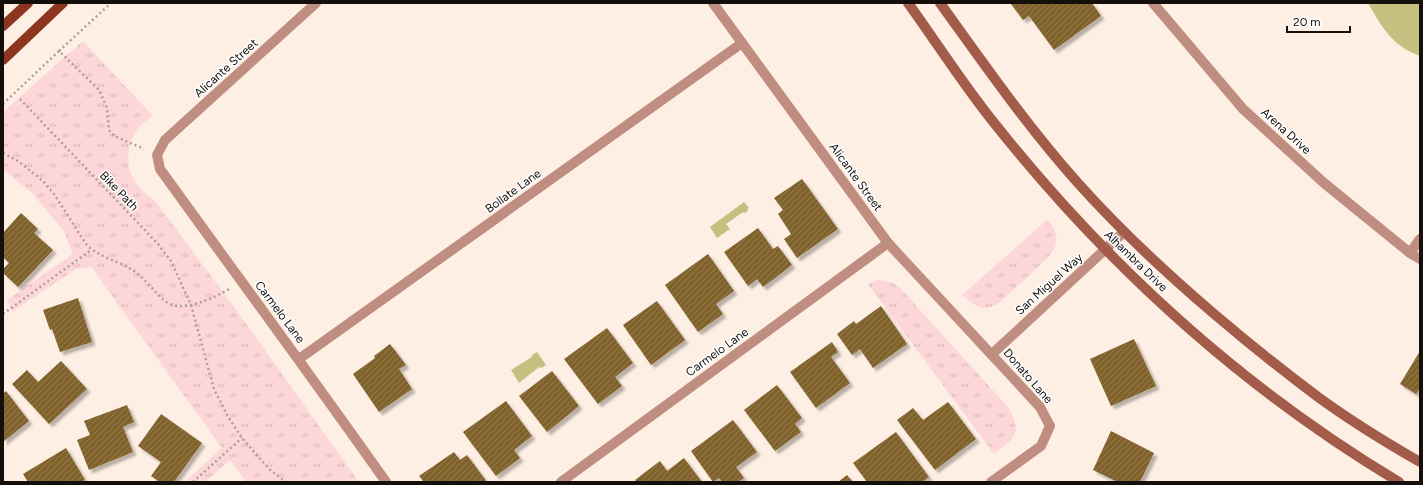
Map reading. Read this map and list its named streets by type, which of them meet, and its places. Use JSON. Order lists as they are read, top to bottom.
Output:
{
  "streets": {
    "main road": ["Alhambra Drive"],
    "street": [
      "Alicante Street",
      "Arena Drive",
      "Bollate Lane",
      "San Miguel Way",
      "Carmelo Lane",
      "Donato Lane"
    ],
    "path": ["Bike Path"]
  },
  "crossings": [
    ["Alicante Street", "Bollate Lane"],
    ["Alicante Street", "San Miguel Way"],
    ["Alicante Street", "Carmelo Lane"],
    ["Alicante Street", "Donato Lane"],
    ["Bollate Lane", "Carmelo Lane"],
    ["Alhambra Drive", "San Miguel Way"],
    ["San Miguel Way", "Donato Lane"]
  ],
  "scale_bar": "20 m"
}
